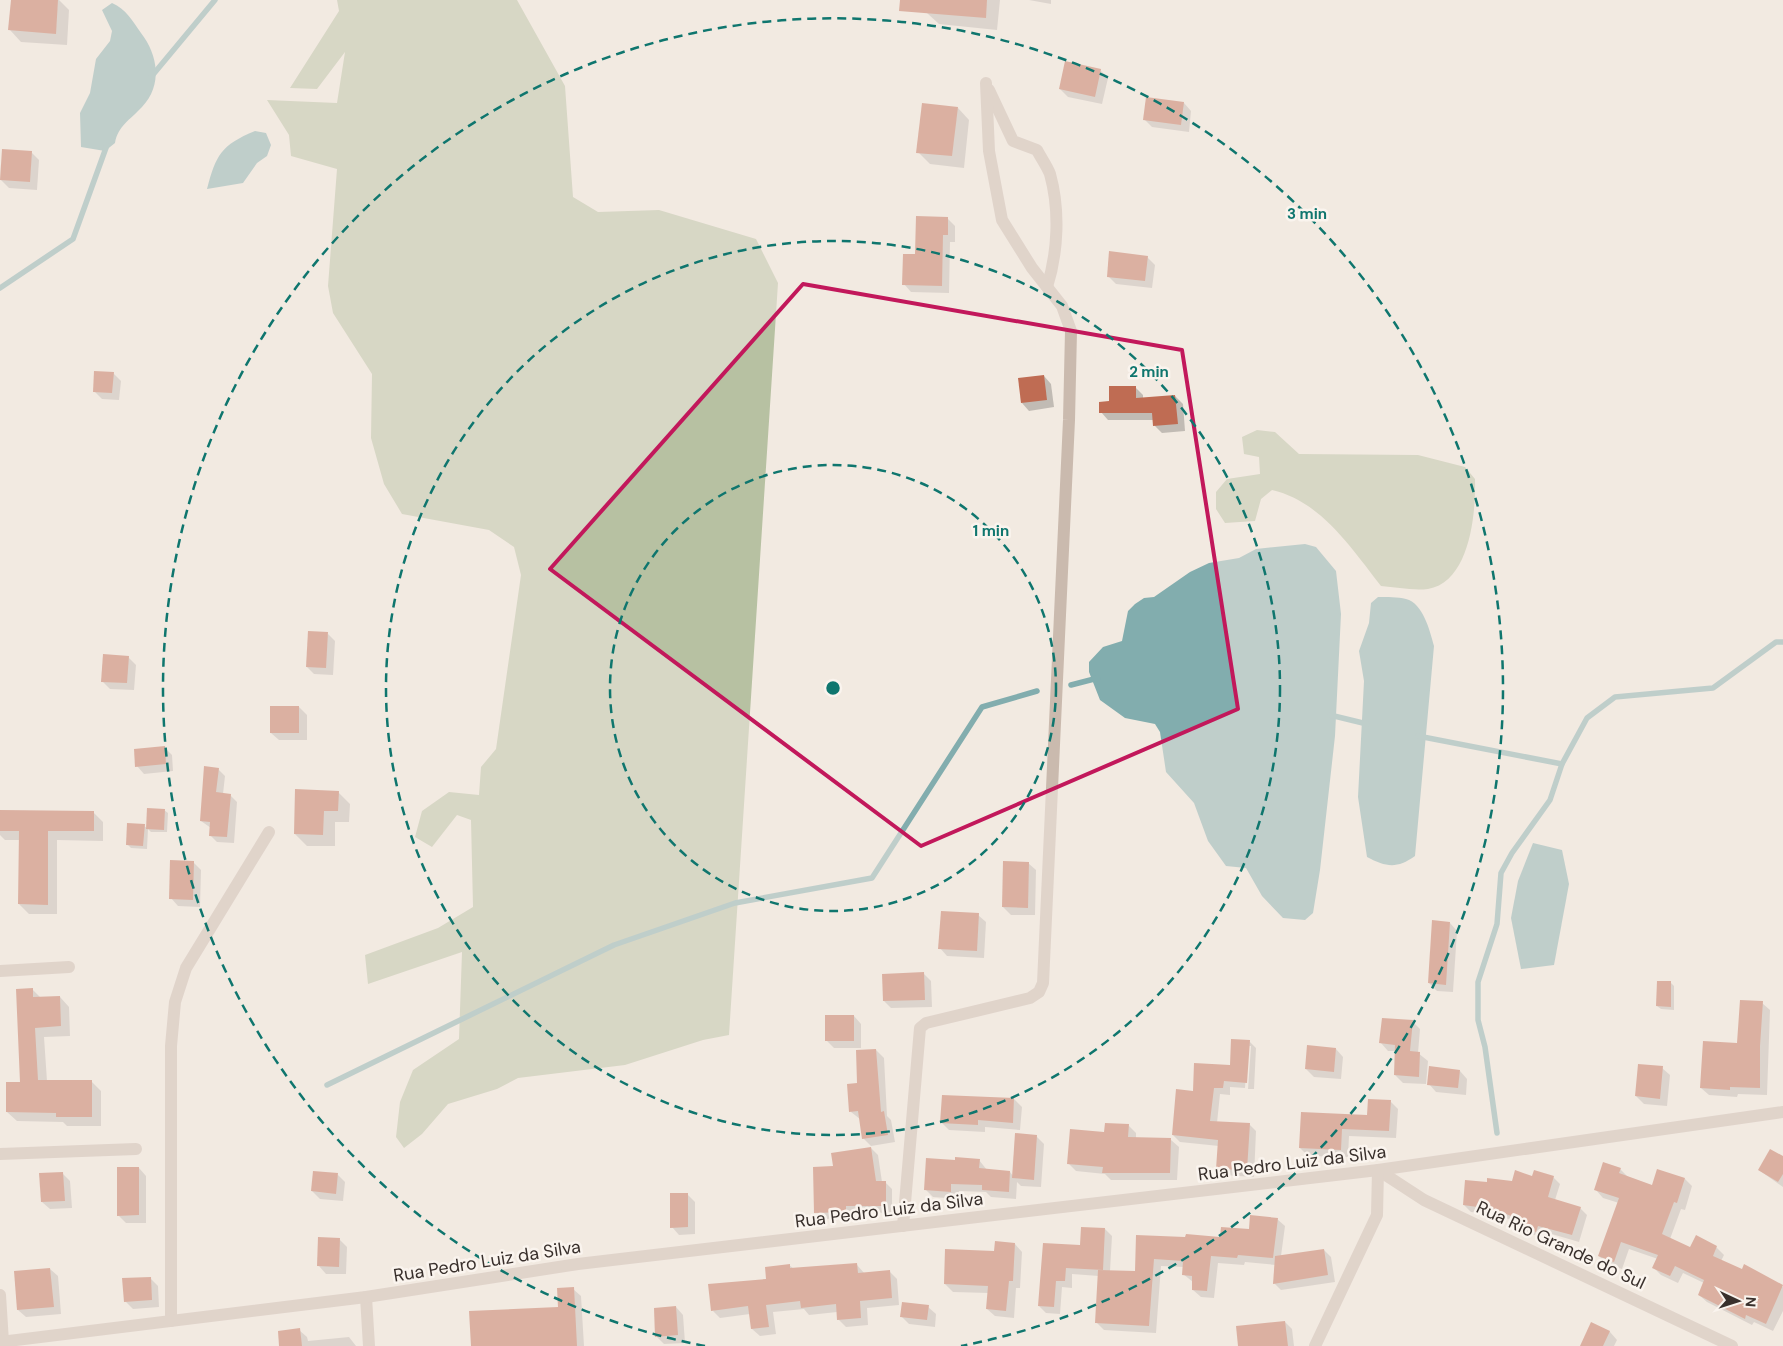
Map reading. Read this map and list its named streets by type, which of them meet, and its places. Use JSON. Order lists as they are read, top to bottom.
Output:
{
  "streets": {
    "street": ["Rua Pedro Luiz da Silva", "Rua Rio Grande do Sul"]
  },
  "crossings": [
    ["Rua Pedro Luiz da Silva", "Rua Rio Grande do Sul"]
  ],
  "north": "right",
  "rings": ["3 min", "2 min", "1 min"]
}
